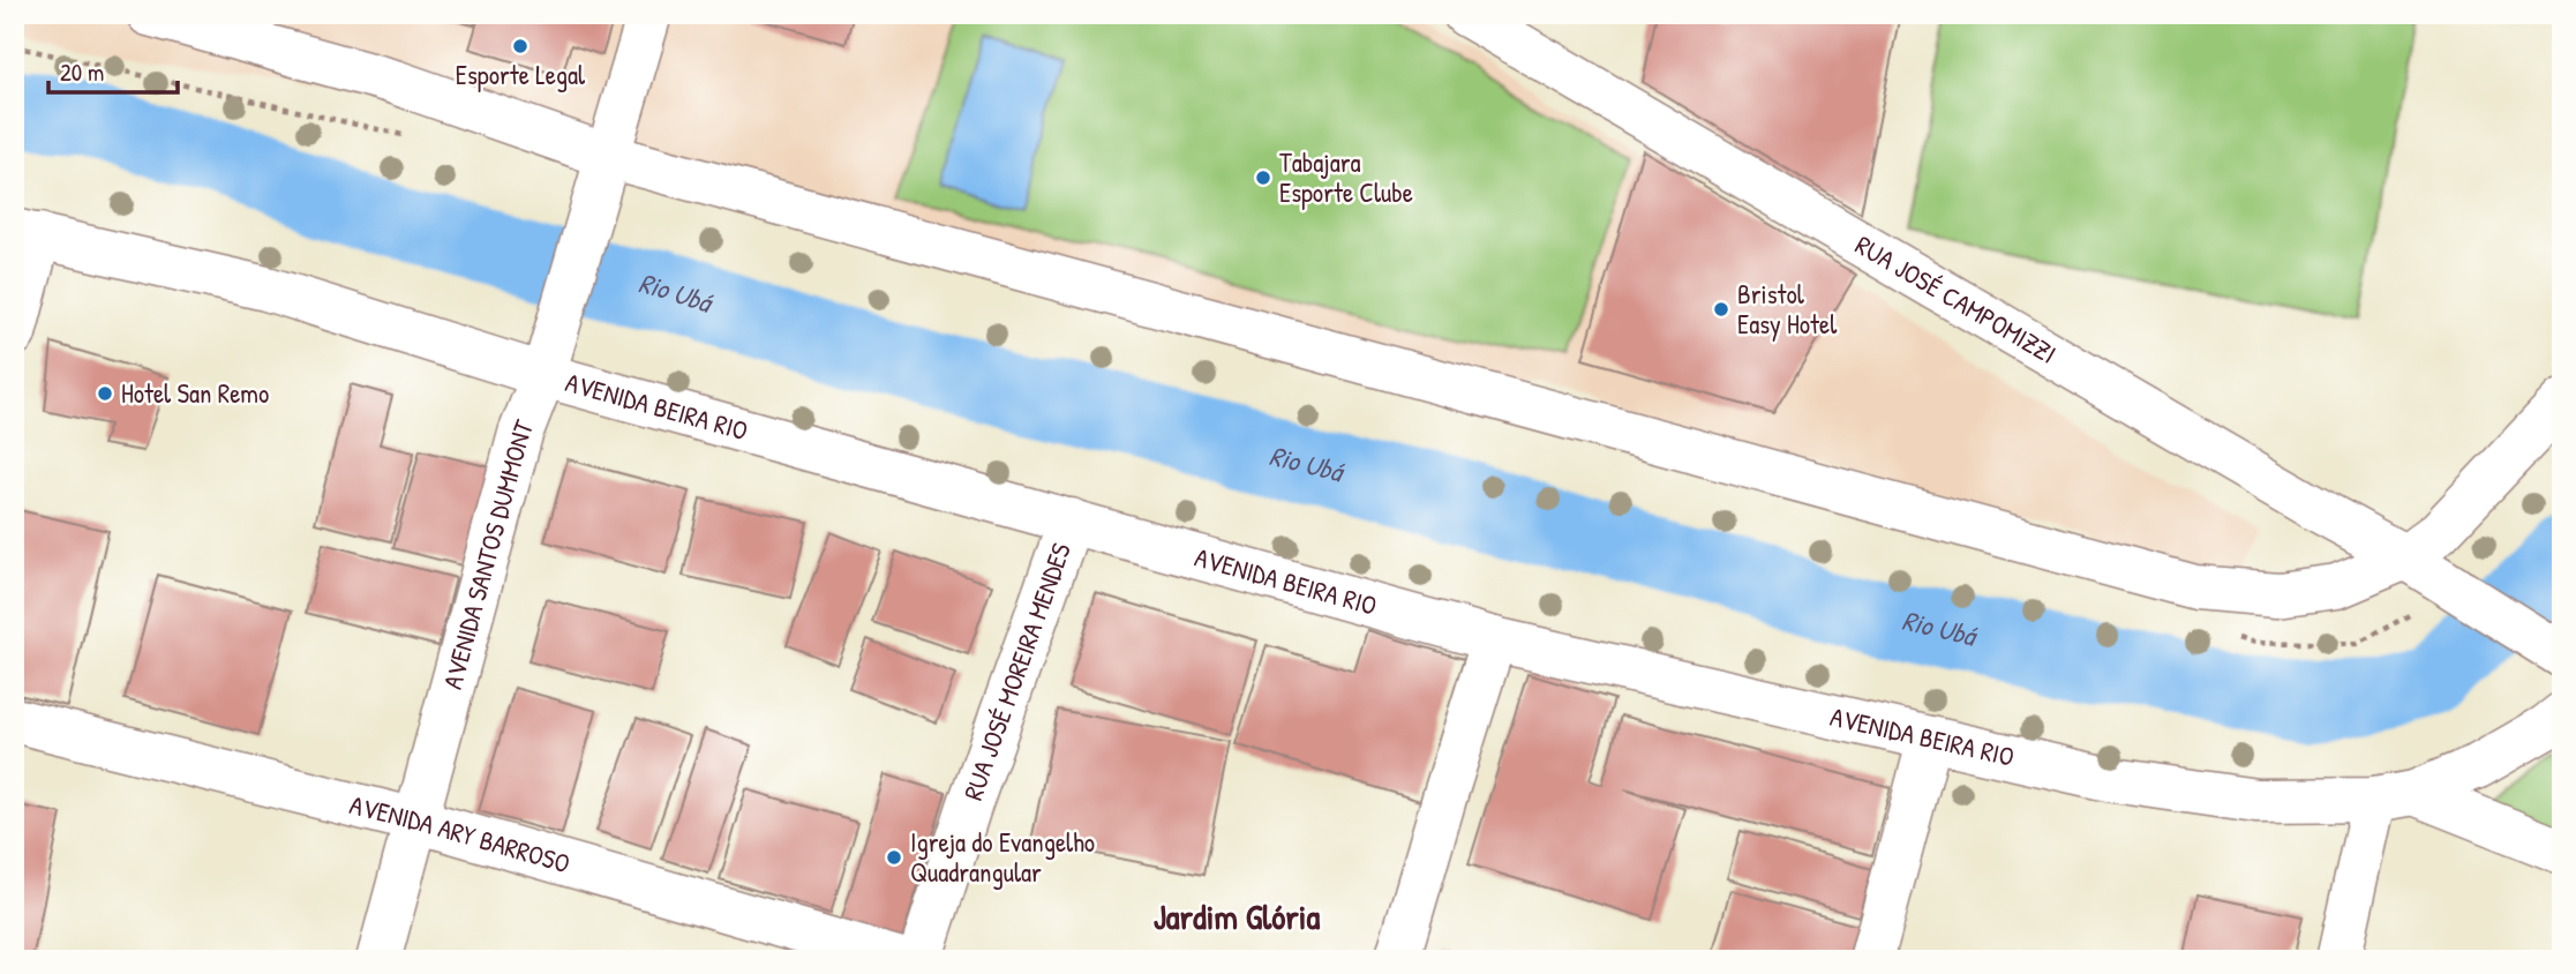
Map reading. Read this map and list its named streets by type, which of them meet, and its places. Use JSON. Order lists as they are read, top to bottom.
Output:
{
  "streets": {
    "main road": [
      "RUA JOSÉ CAMPOMIZZI",
      "AVENIDA BEIRA RIO",
      "AVENIDA SANTOS DUMMONT",
      "RUA JOSÉ MOREIRA MENDES",
      "AVENIDA ARY BARROSO"
    ]
  },
  "crossings": [
    ["AVENIDA BEIRA RIO", "AVENIDA SANTOS DUMMONT"],
    ["AVENIDA BEIRA RIO", "RUA JOSÉ MOREIRA MENDES"],
    ["AVENIDA SANTOS DUMMONT", "AVENIDA ARY BARROSO"]
  ],
  "districts": ["Jardim Glória"],
  "water": ["Rio Ubá"],
  "places": [
    "Esporte Legal",
    "Tabajara Esporte Clube",
    "Bristol Easy Hotel",
    "Hotel San Remo",
    "Igreja do Evangelho Quadrangular"
  ],
  "scale_bar": "20 m"
}
